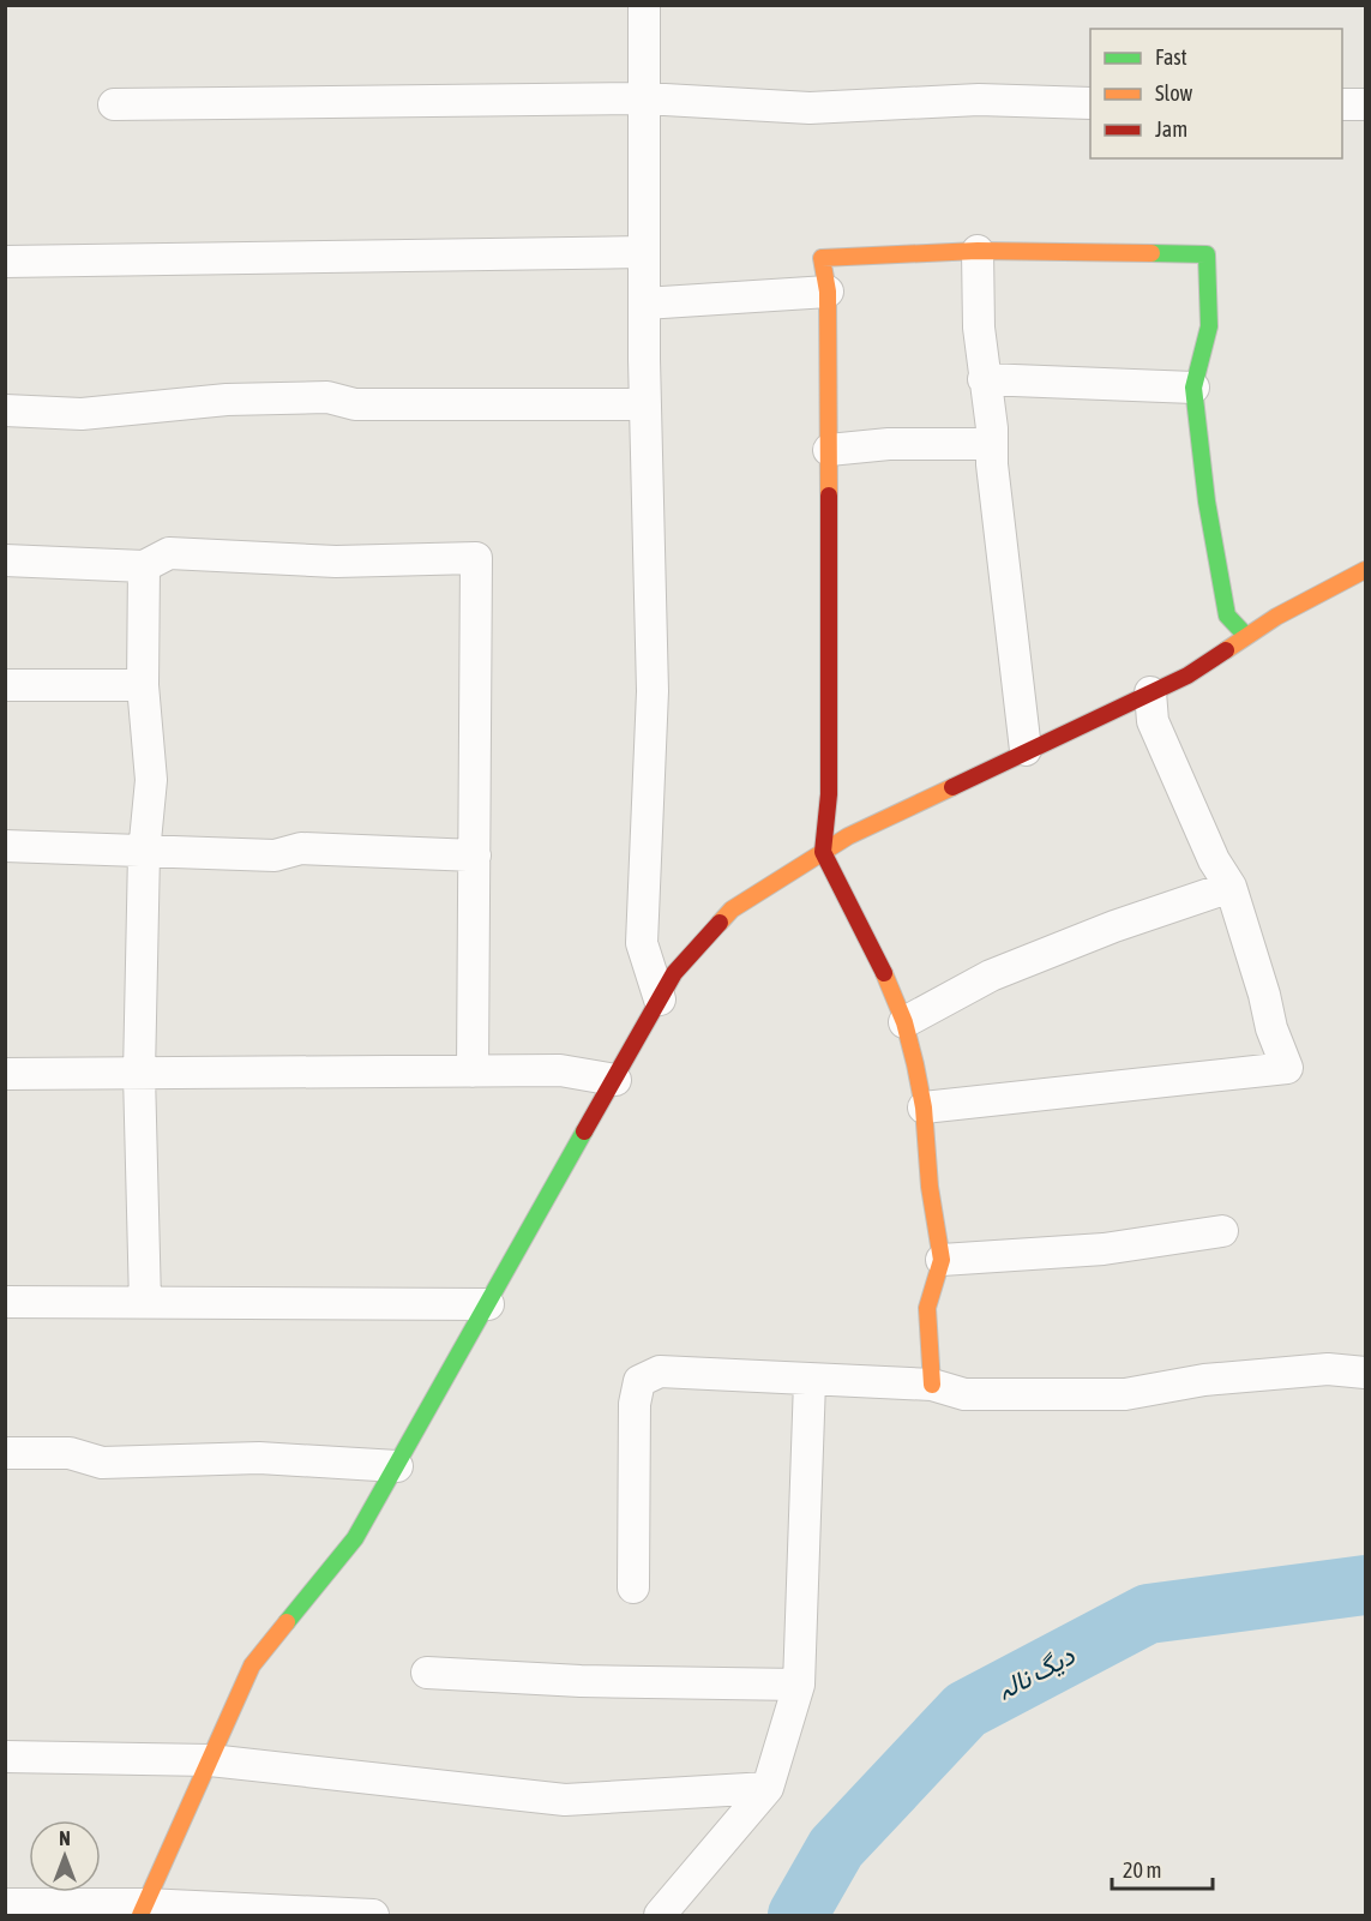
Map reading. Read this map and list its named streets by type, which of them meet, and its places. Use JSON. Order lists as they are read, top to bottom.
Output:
{
  "water": ["دیگ نالہ"],
  "legend": ["Fast", "Slow", "Jam"],
  "scale_bar": "20 m",
  "north": "top"
}
